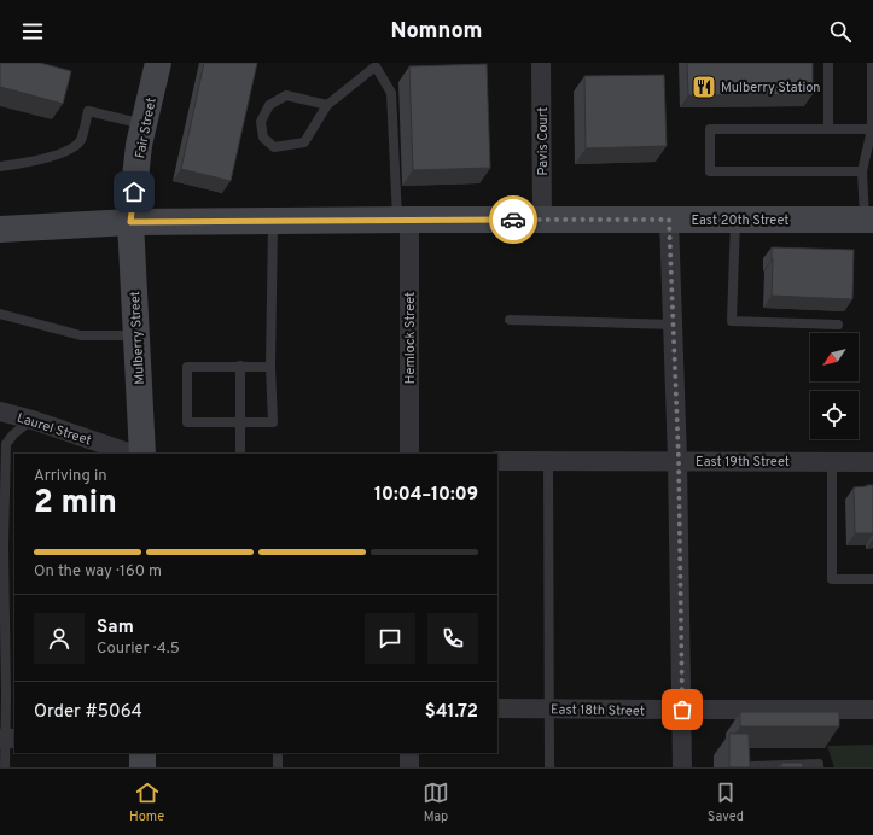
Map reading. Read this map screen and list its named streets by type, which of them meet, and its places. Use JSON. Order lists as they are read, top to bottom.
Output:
{
  "streets": {
    "street": [
      "Fair Street",
      "Pavis Court",
      "East 20th Street",
      "Mulberry Street",
      "Hemlock Street",
      "Laurel Street",
      "East 19th Street",
      "East 18th Street"
    ]
  },
  "crossings": [
    ["Fair Street", "East 20th Street"],
    ["Fair Street", "Mulberry Street"],
    ["Pavis Court", "East 20th Street"],
    ["East 20th Street", "Mulberry Street"],
    ["East 20th Street", "Hemlock Street"]
  ],
  "places": {
    "restaurant": ["Mulberry Station"]
  },
  "north": "bottom left",
  "page": {
    "header": "Nomnom",
    "heading": ["2 min", "Arriving in", "10:04–10:09"],
    "panel": [
      "Sam",
      "Courier · 4.5",
      "Order #5064",
      "$41.72"
    ],
    "bar": "On the way · 160 m",
    "tabs": ["Home", "Map", "Saved"]
  }
}
